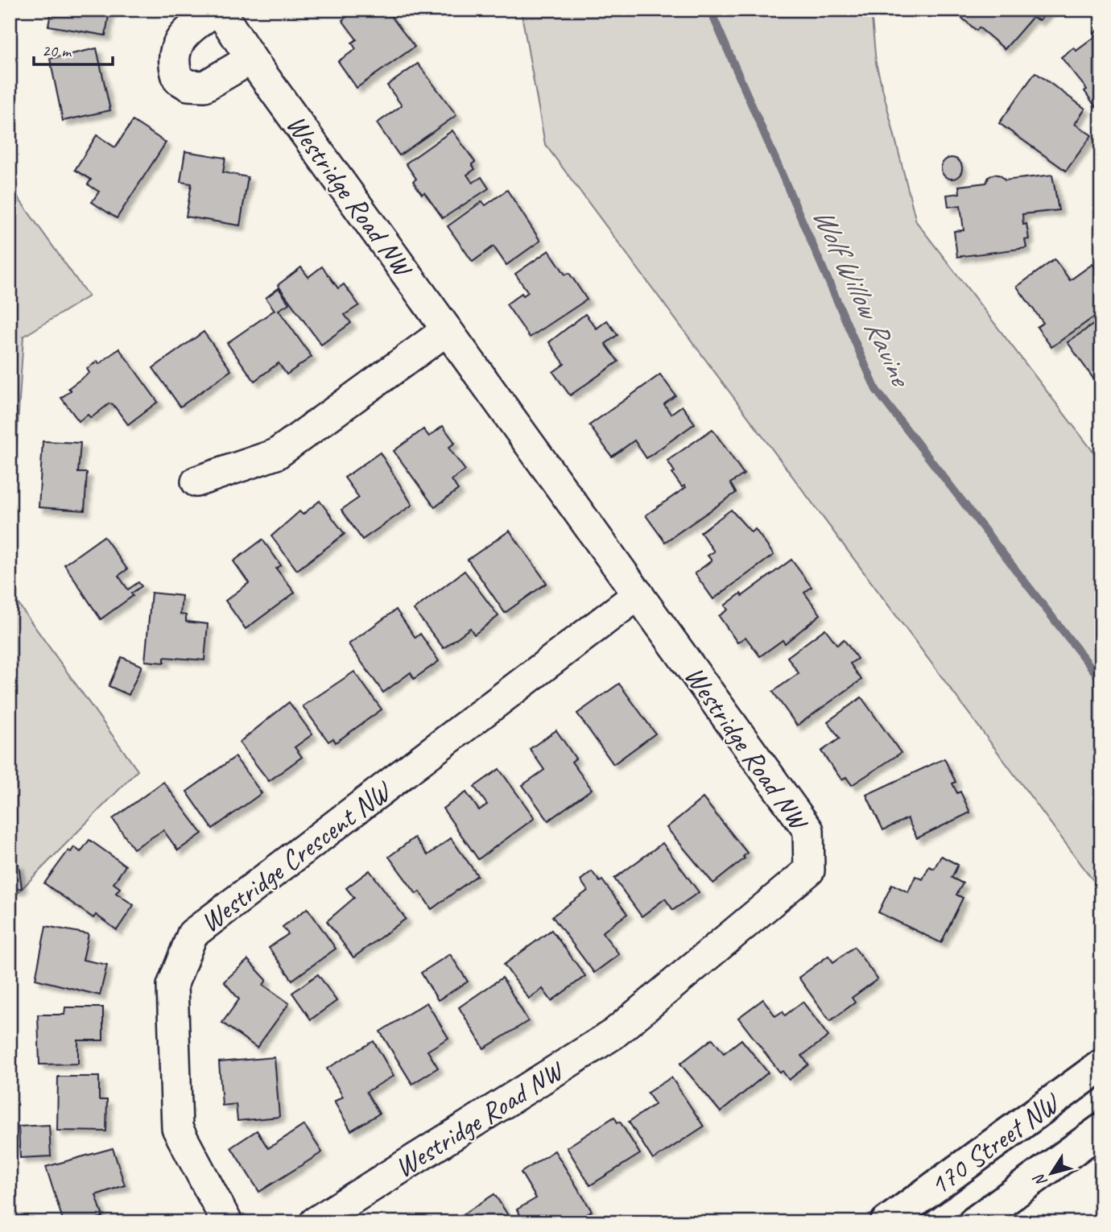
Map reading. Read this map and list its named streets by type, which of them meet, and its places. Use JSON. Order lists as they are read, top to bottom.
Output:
{
  "streets": {
    "main road": ["170 Street NW"],
    "street": ["Westridge Road NW", "Westridge Crescent NW"]
  },
  "crossings": [
    ["Westridge Road NW", "Westridge Crescent NW"]
  ],
  "water": ["Wolf Willow Ravine"],
  "scale_bar": "20 m",
  "north": "bottom left"
}
